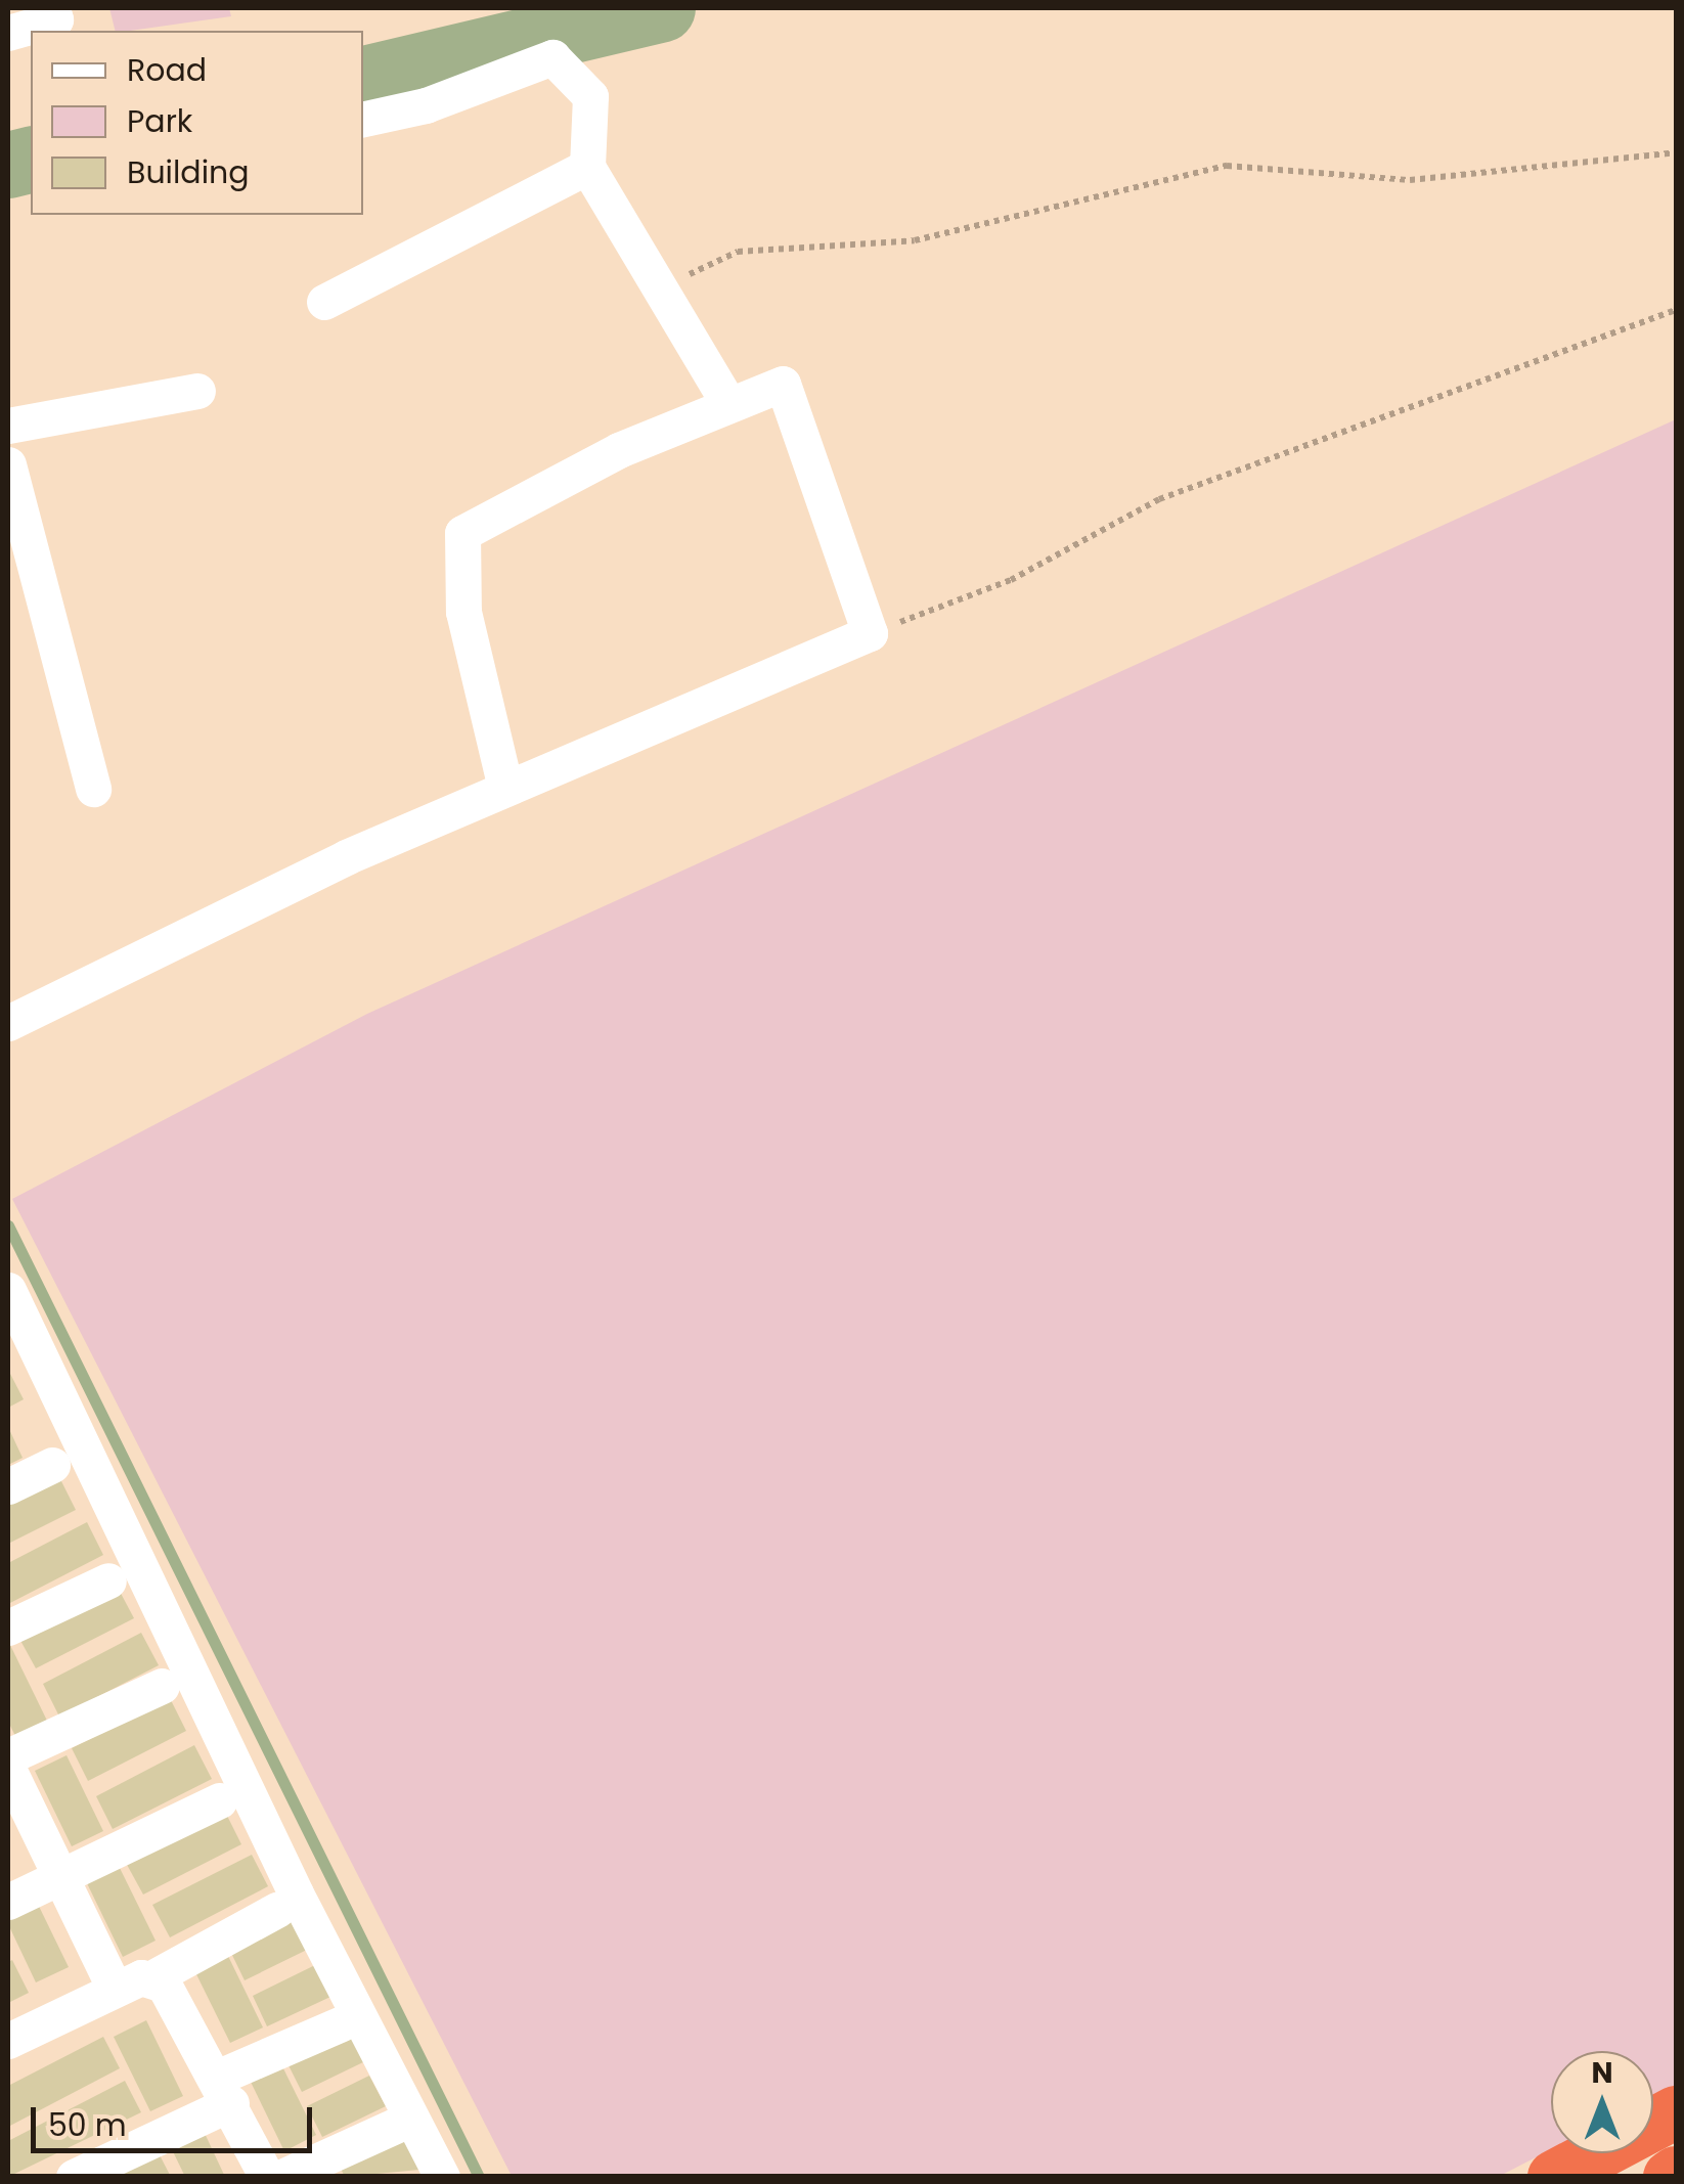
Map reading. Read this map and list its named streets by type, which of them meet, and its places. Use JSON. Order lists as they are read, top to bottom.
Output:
{
  "legend": ["Road", "Park", "Building"],
  "scale_bar": "50 m",
  "north": "top"
}
